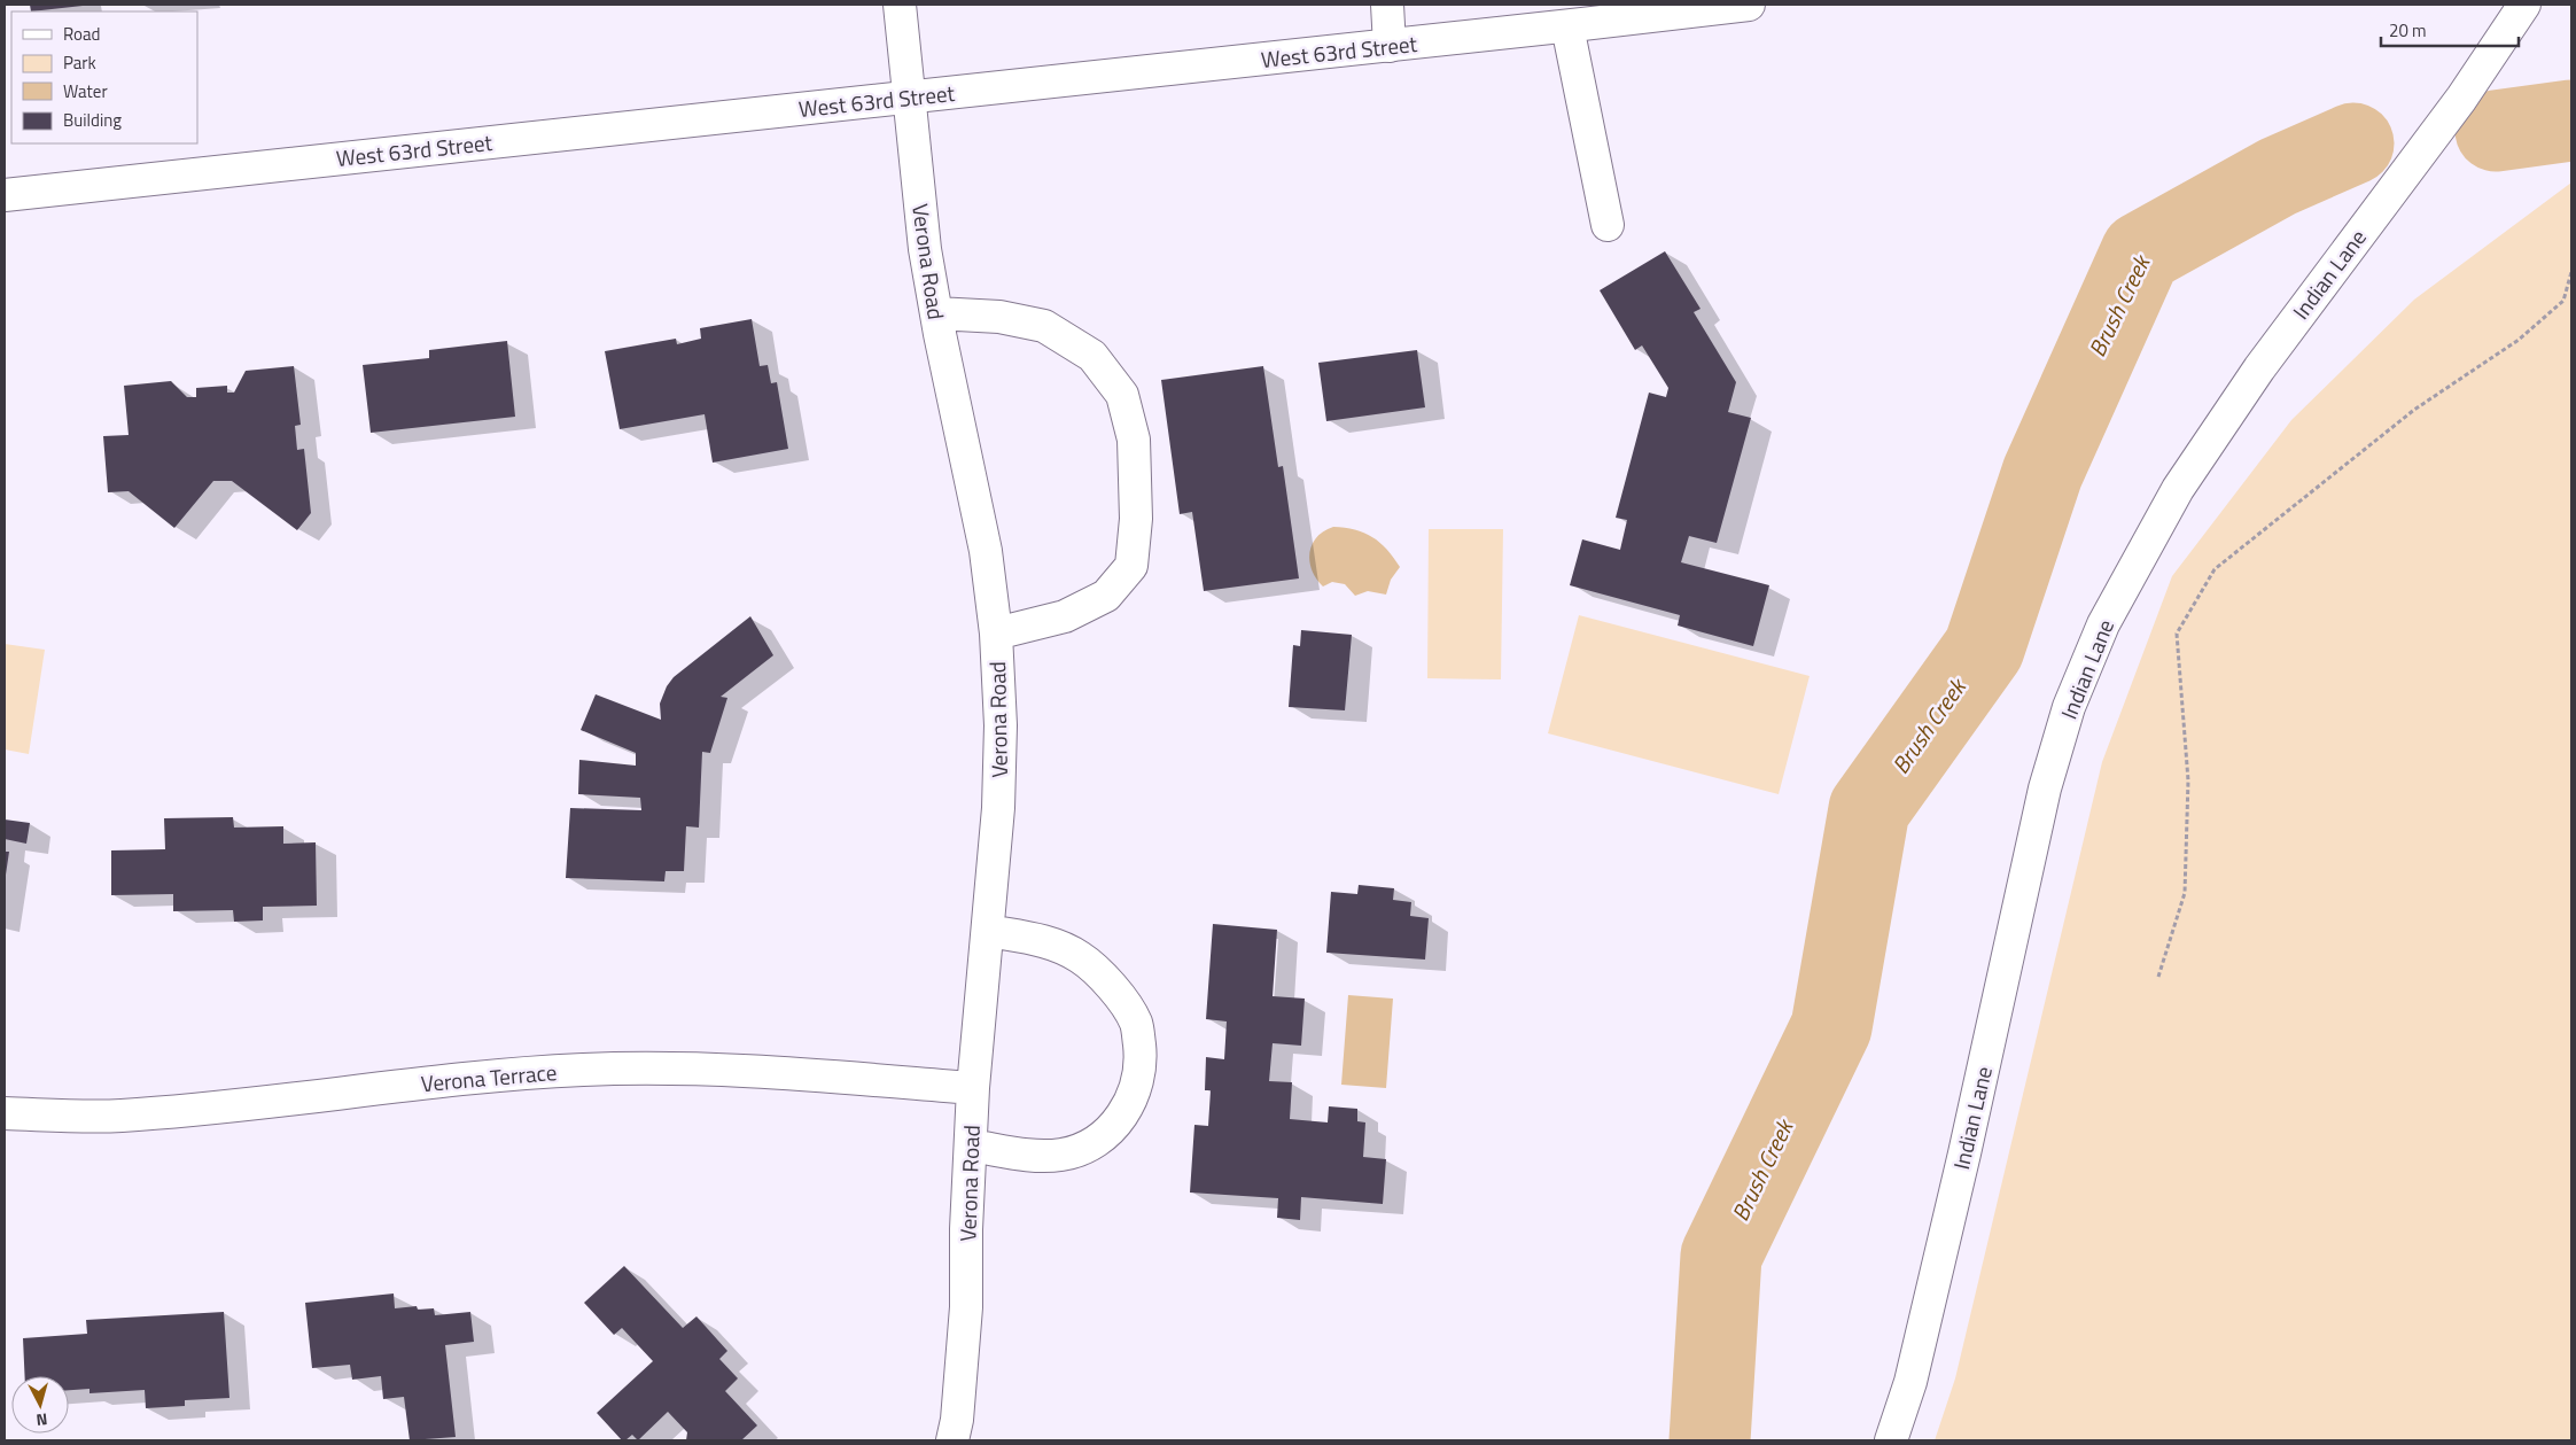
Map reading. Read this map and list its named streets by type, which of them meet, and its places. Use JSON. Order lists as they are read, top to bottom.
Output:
{
  "streets": {
    "street": [
      "West 63rd Street",
      "Verona Road",
      "Indian Lane",
      "Verona Terrace"
    ]
  },
  "crossings": [
    ["West 63rd Street", "Verona Road"],
    ["Verona Road", "Verona Terrace"]
  ],
  "water": ["Brush Creek"],
  "legend": [
    "Road",
    "Park",
    "Water",
    "Building"
  ],
  "scale_bar": "20 m",
  "north": "bottom"
}
